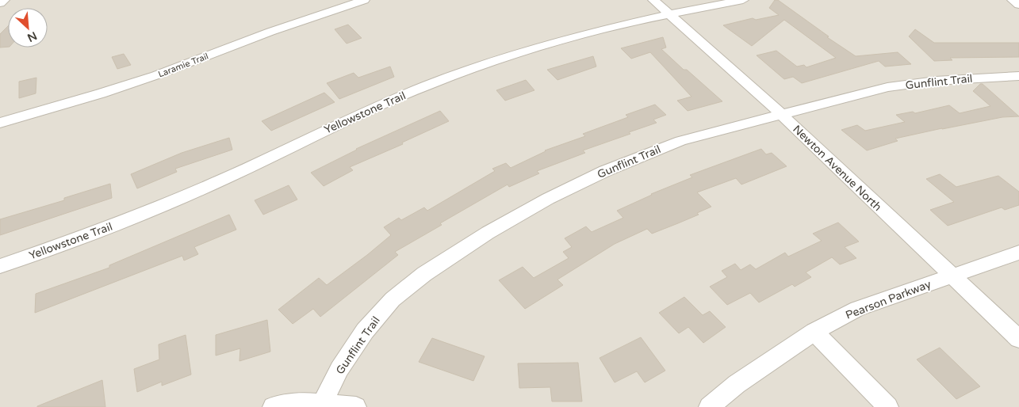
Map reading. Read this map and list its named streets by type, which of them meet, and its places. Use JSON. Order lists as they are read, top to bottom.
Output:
{
  "streets": {
    "street": [
      "Laramie Trail",
      "Gunflint Trail",
      "Yellowstone Trail",
      "Newton Avenue North",
      "Pearson Parkway"
    ]
  },
  "crossings": [
    ["Gunflint Trail", "Newton Avenue North"],
    ["Yellowstone Trail", "Newton Avenue North"],
    ["Newton Avenue North", "Pearson Parkway"]
  ],
  "north": "bottom right"
}
